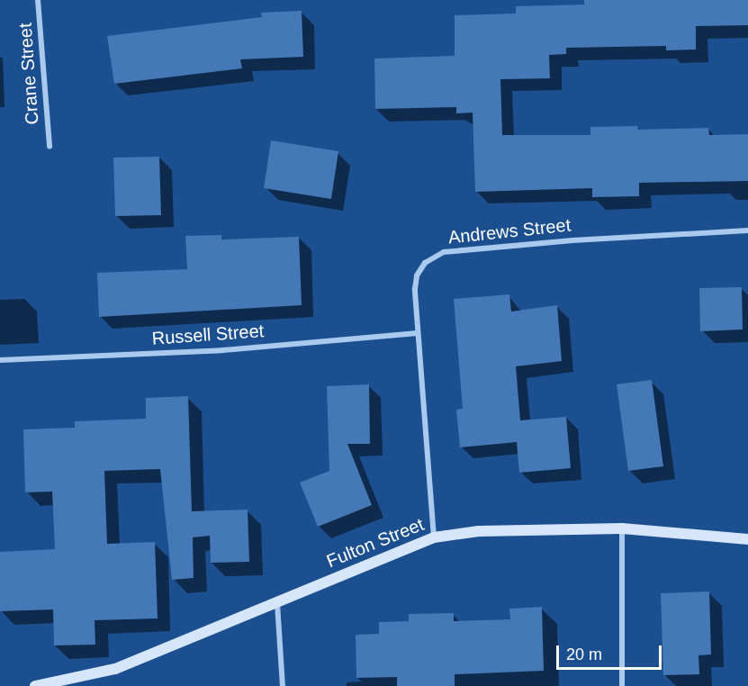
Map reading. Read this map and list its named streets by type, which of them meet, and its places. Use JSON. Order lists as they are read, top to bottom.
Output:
{
  "streets": {
    "street": [
      "Crane Street",
      "Andrews Street",
      "Russell Street",
      "Fulton Street"
    ]
  },
  "crossings": [
    ["Andrews Street", "Russell Street"],
    ["Andrews Street", "Fulton Street"]
  ],
  "scale_bar": "20 m"
}
